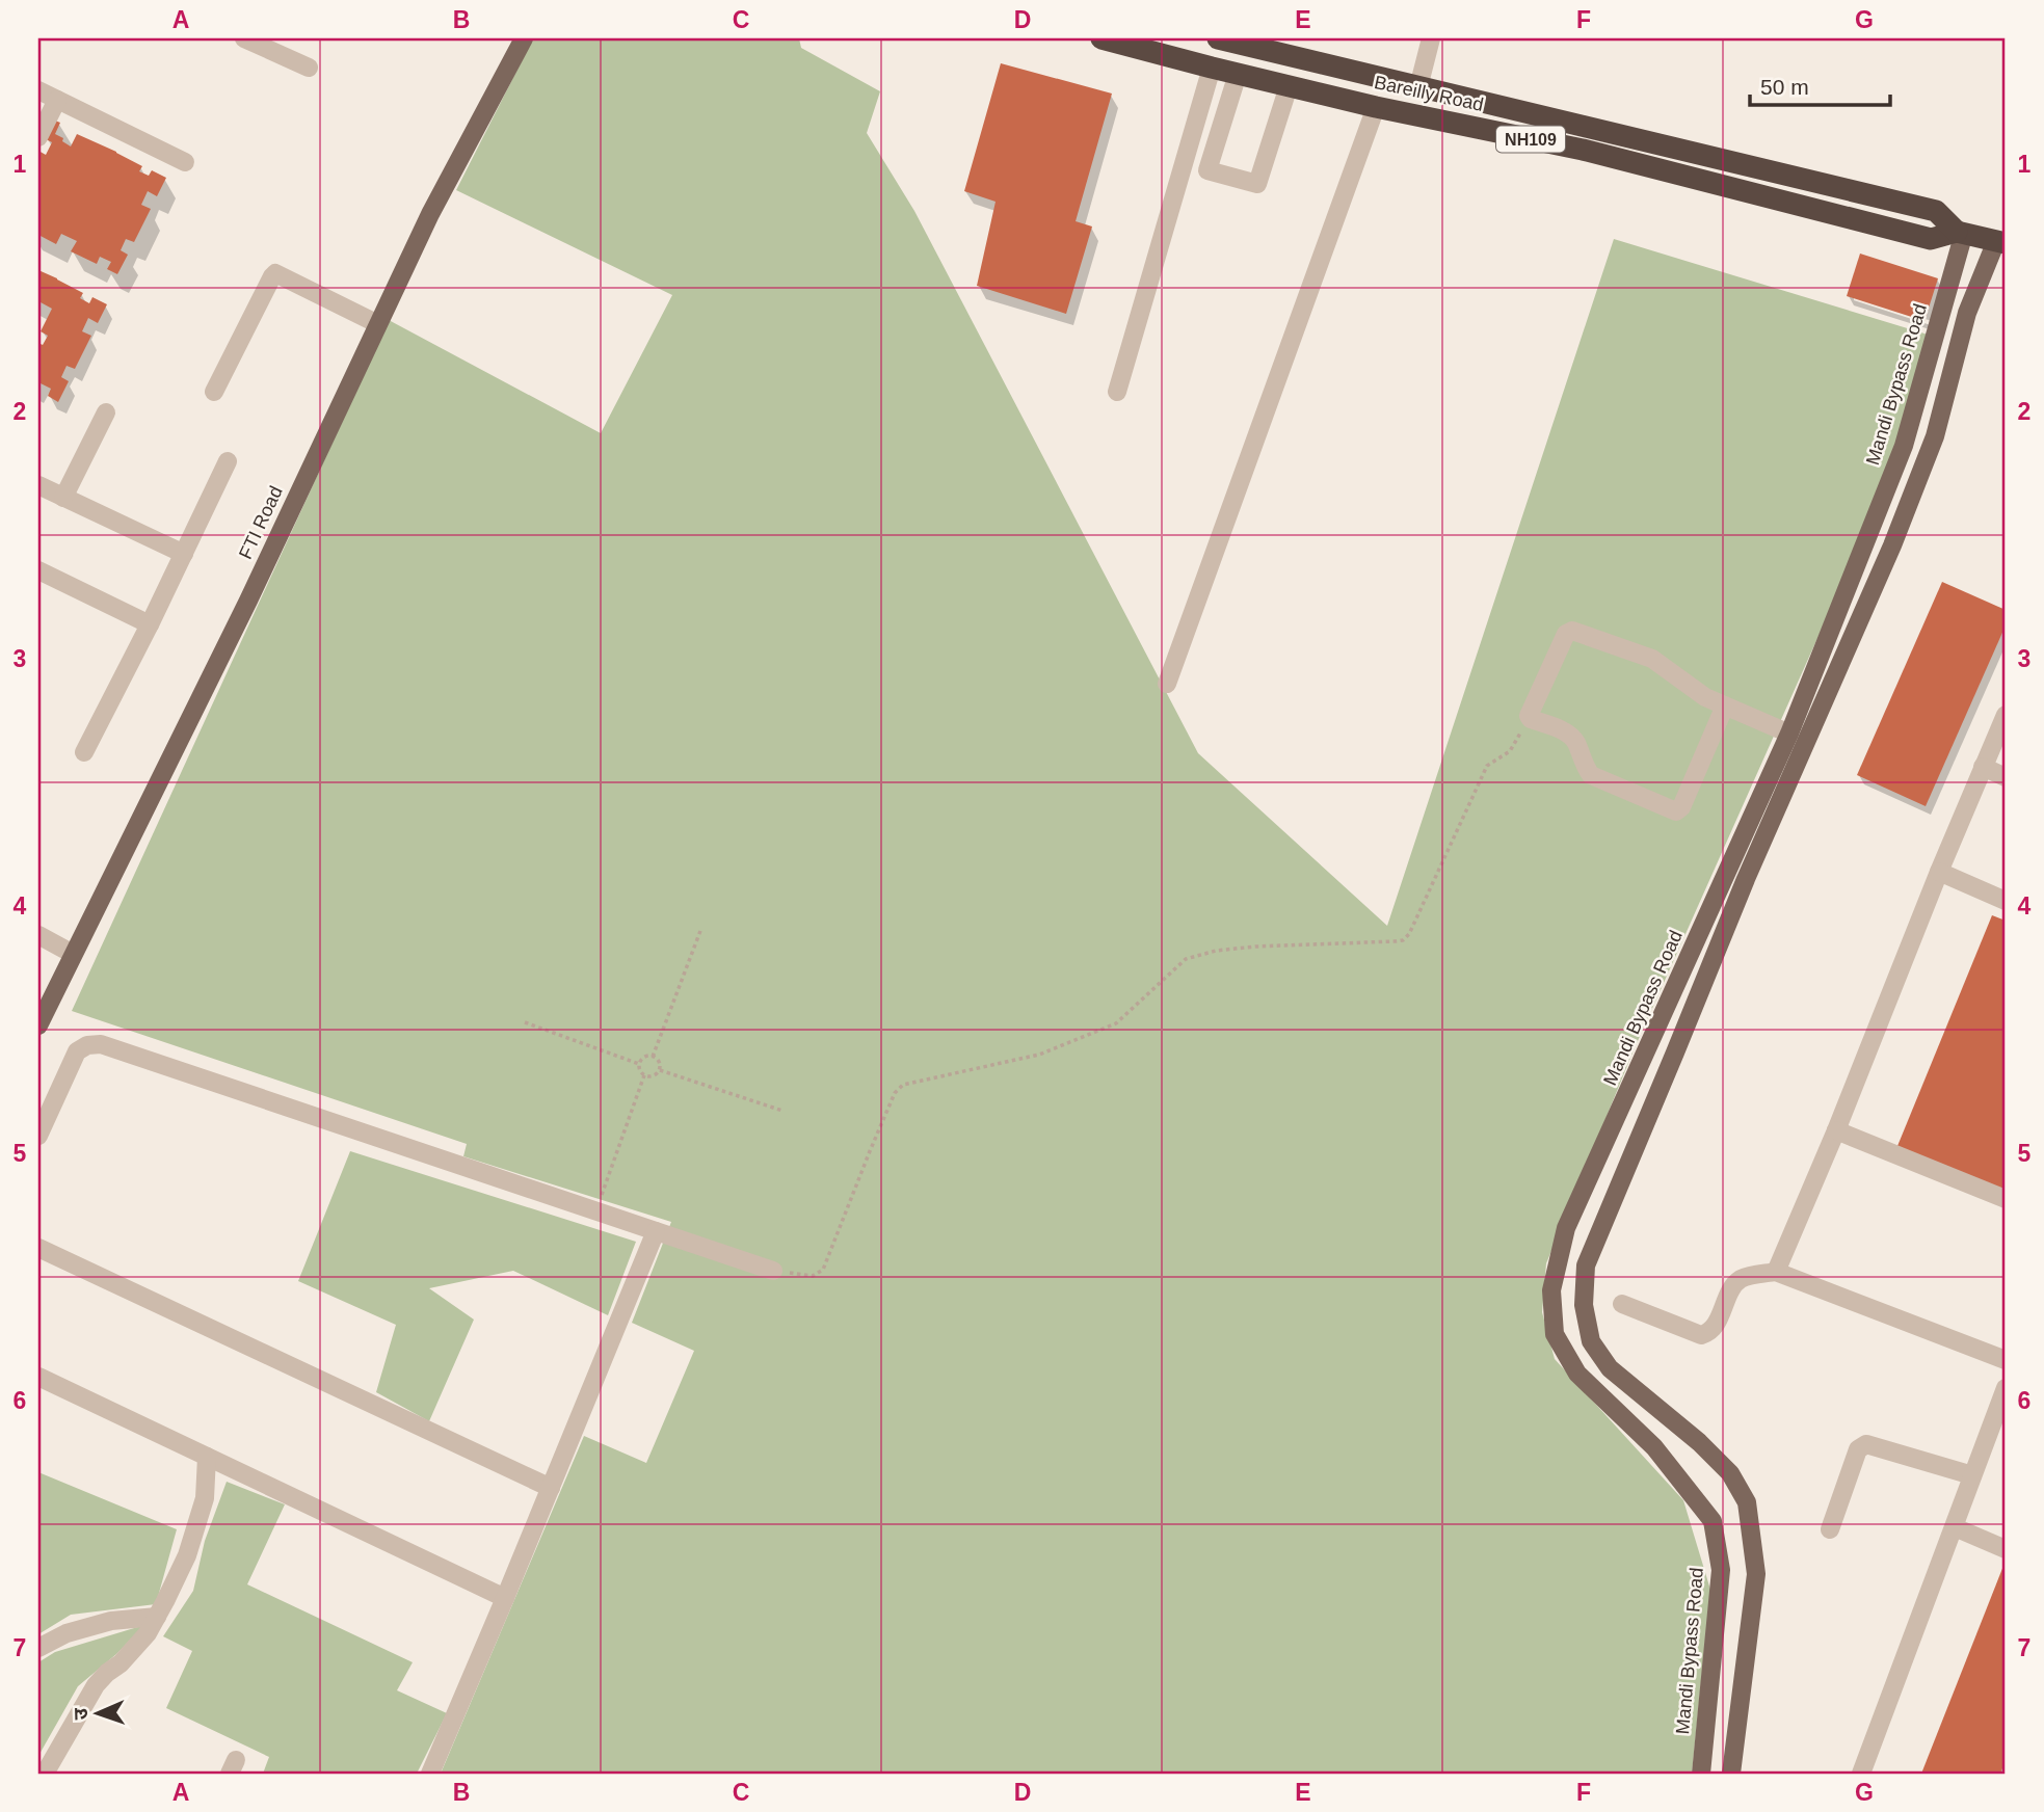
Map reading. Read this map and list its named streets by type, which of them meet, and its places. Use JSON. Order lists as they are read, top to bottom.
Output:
{
  "streets": {
    "highway": ["Bareilly Road", "NH109"],
    "main road": ["Mandi Bypass Road", "FTI Road"]
  },
  "crossings": [
    ["Bareilly Road", "Mandi Bypass Road"]
  ],
  "scale_bar": "50 m",
  "north": "left",
  "grid": {
    "columns": [
      "A",
      "B",
      "C",
      "D",
      "E",
      "F",
      "G"
    ],
    "rows": [
      "1",
      "2",
      "3",
      "4",
      "5",
      "6",
      "7"
    ]
  }
}
